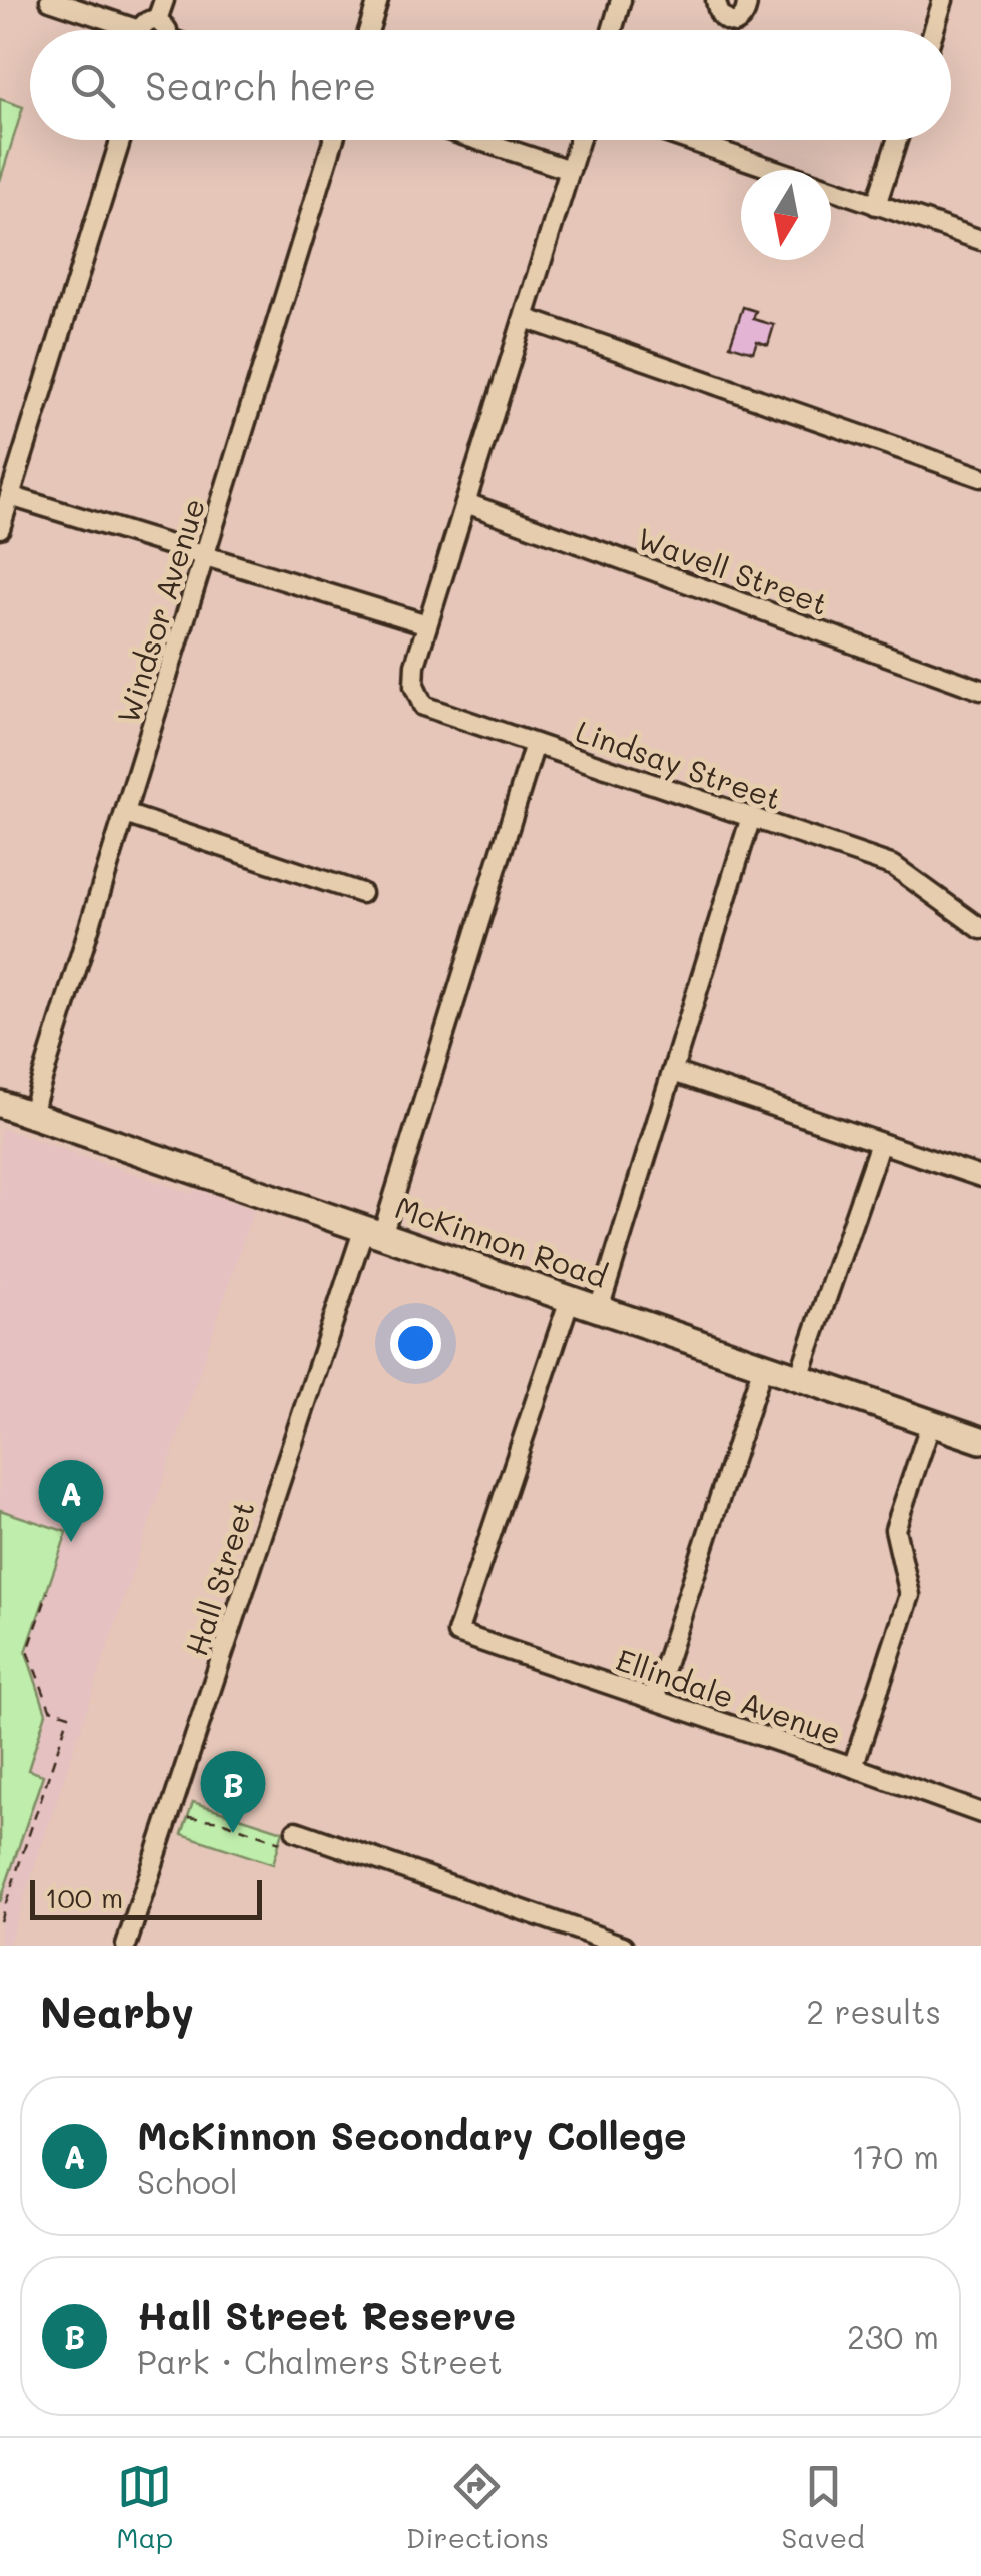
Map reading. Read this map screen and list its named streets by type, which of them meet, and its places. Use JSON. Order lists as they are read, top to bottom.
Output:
{
  "streets": {
    "street": [
      "Wavell Street",
      "Windsor Avenue",
      "Lindsay Street",
      "McKinnon Road",
      "Hall Street",
      "Ellindale Avenue"
    ]
  },
  "crossings": [
    ["Windsor Avenue", "McKinnon Road"],
    ["Lindsay Street", "Hall Street"],
    ["McKinnon Road", "Hall Street"],
    ["McKinnon Road", "Ellindale Avenue"]
  ],
  "scale_bar": "100 m",
  "north": "bottom",
  "page": {
    "search": "Search here",
    "pins": ["A", "B"],
    "scale": "100 m",
    "heading": ["Nearby", "2 results"],
    "list": [
      {
        "mark": "A",
        "name": "McKinnon Secondary College",
        "note": "School",
        "value": "170 m"
      },
      {
        "mark": "B",
        "name": "Hall Street Reserve",
        "note": "Park · Chalmers Street",
        "value": "230 m"
      }
    ],
    "nav": ["Map", "Directions", "Saved"]
  }
}
